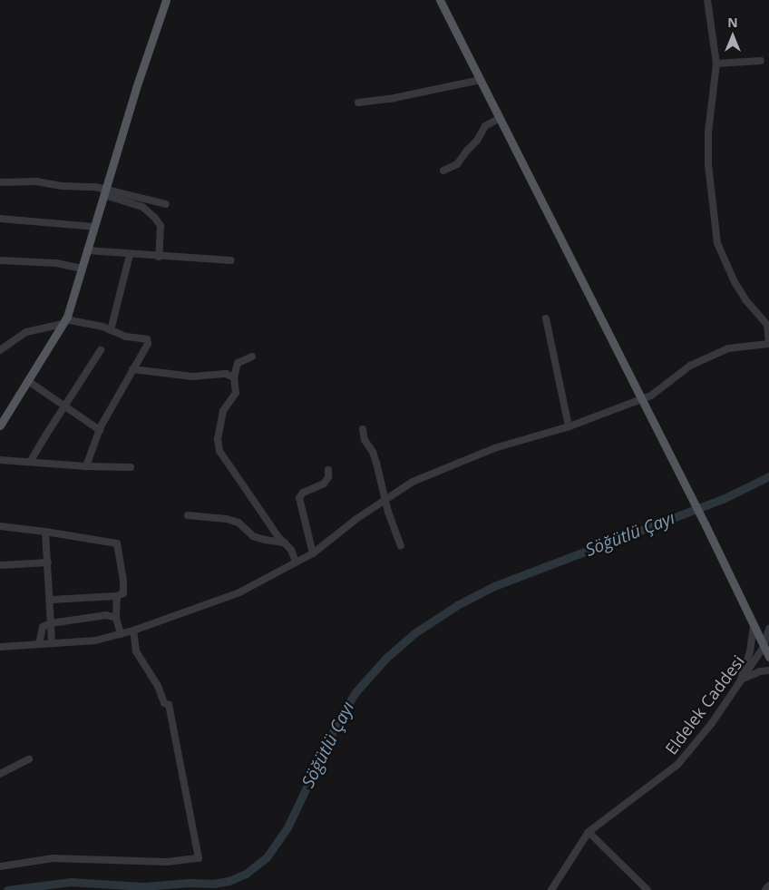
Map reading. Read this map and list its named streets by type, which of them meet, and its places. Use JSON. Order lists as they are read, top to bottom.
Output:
{
  "streets": {
    "street": ["Eldelek Caddesi"]
  },
  "water": ["Söğütlü Çayı"],
  "north": "top"
}
